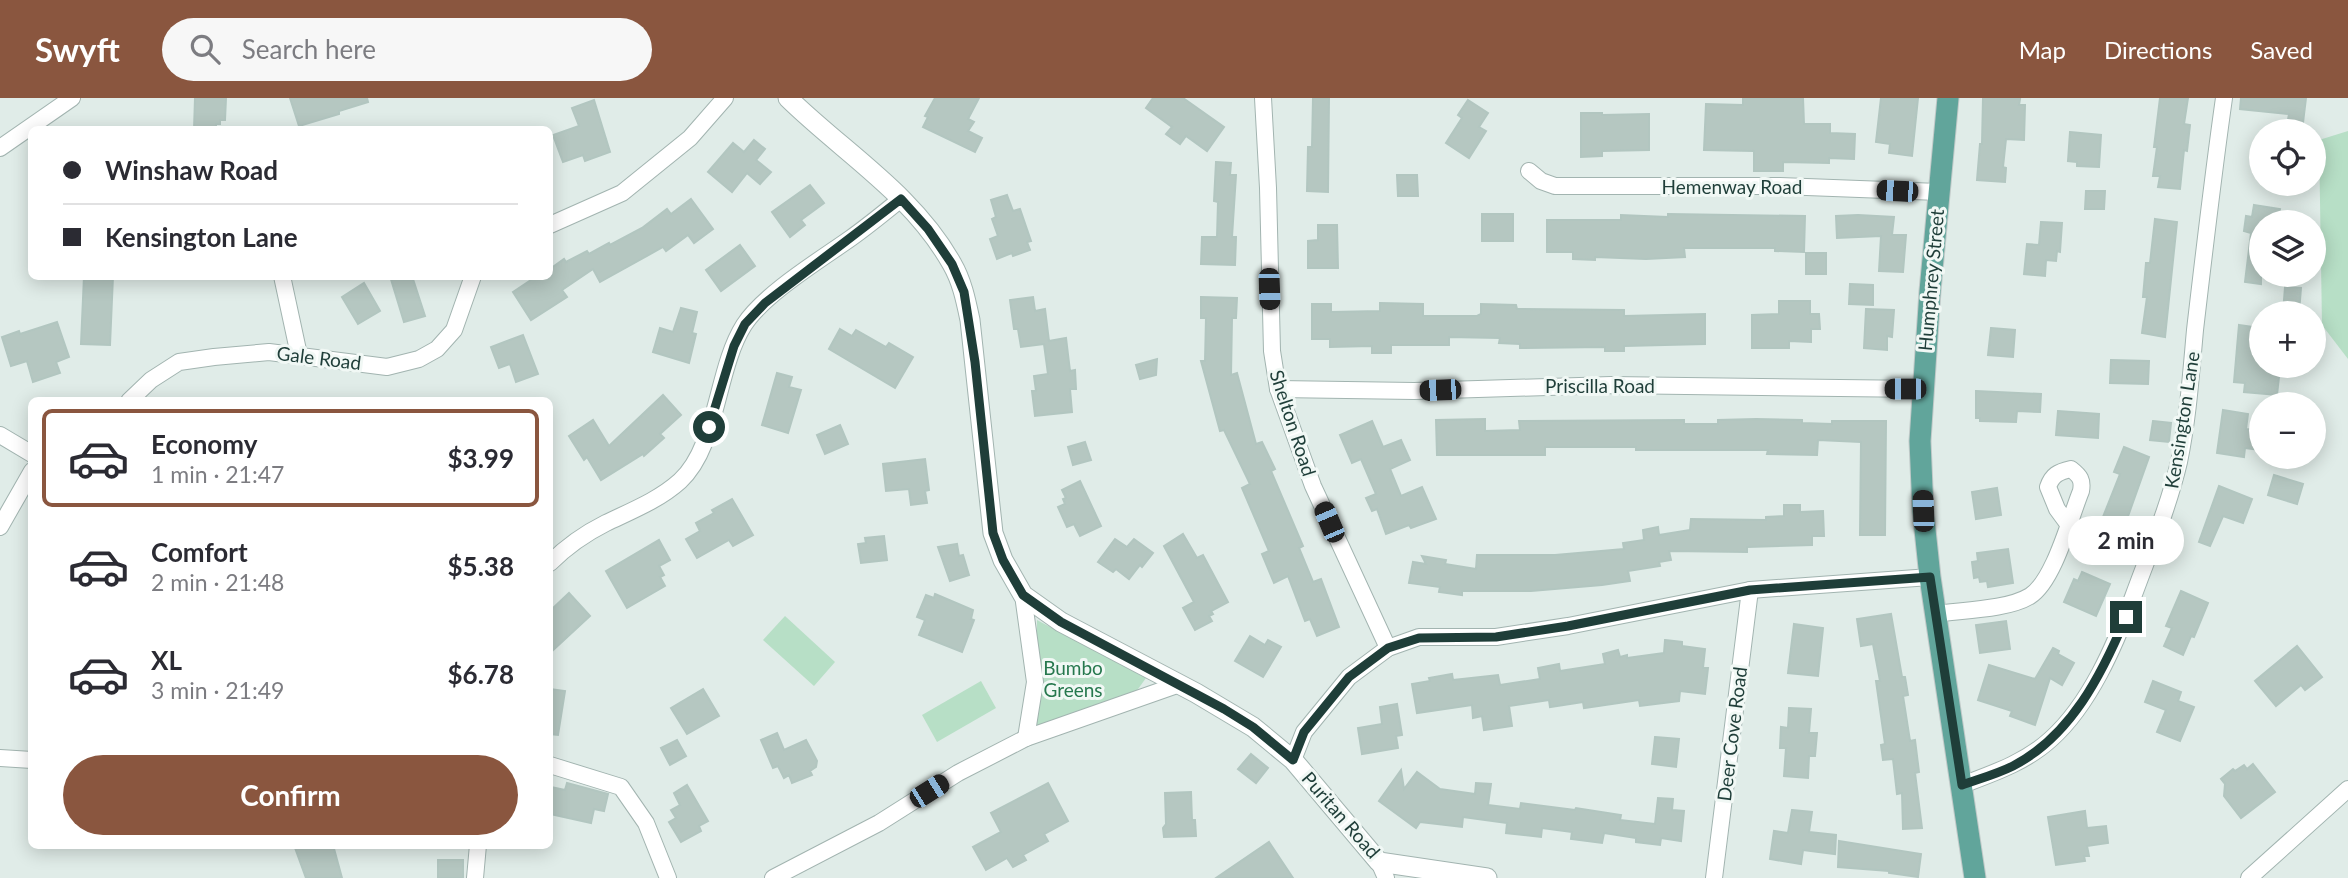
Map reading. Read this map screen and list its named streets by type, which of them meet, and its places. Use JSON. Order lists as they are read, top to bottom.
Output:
{
  "streets": {
    "main road": ["Humphrey Street"],
    "street": [
      "Hemenway Road",
      "Gale Road",
      "Priscilla Road",
      "Kensington Lane",
      "Shelton Road",
      "Deer Cove Road",
      "Puritan Road"
    ]
  },
  "crossings": [
    ["Hemenway Road", "Humphrey Street"],
    ["Humphrey Street", "Priscilla Road"],
    ["Humphrey Street", "Kensington Lane"],
    ["Priscilla Road", "Shelton Road"]
  ],
  "parks": ["Bumbo Greens"],
  "page": {
    "header": "Swyft",
    "search": "Search here",
    "nav": ["Map", "Directions", "Saved"],
    "map_buttons": ["+", "−"],
    "banner": ["Winshaw Road", "Kensington Lane"],
    "list": [
      {
        "name": "Economy",
        "note": "1 min · 21:47",
        "value": "$3.99"
      },
      {
        "name": "Comfort",
        "note": "2 min · 21:48",
        "value": "$5.38"
      },
      {
        "name": "XL",
        "note": "3 min · 21:49",
        "value": "$6.78"
      }
    ],
    "bubble": "2 min",
    "buttons": "Confirm"
  }
}
